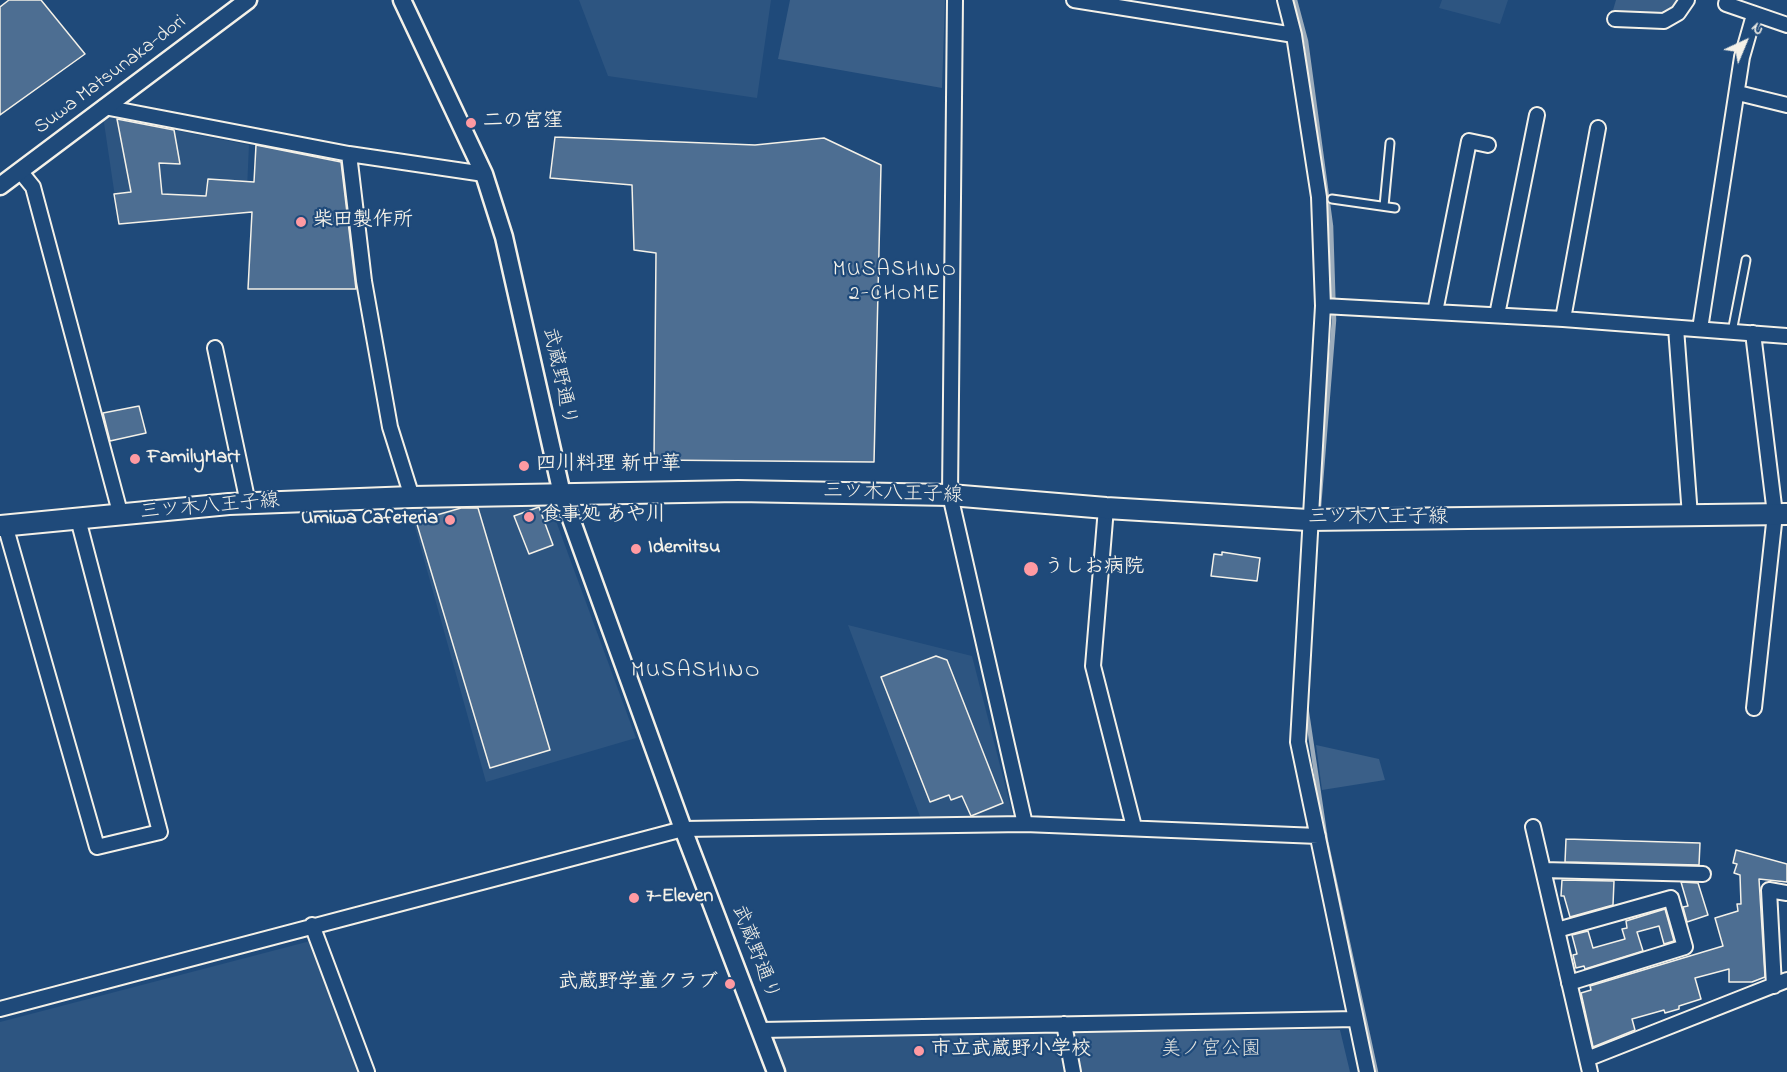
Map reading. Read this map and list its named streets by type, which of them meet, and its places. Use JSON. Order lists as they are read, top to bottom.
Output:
{
  "streets": {
    "main road": ["三ツ木八王子線"],
    "street": ["Suwa Matsunaka-dori", "武蔵野通り"]
  },
  "crossings": [
    ["武蔵野通り", "三ツ木八王子線"]
  ],
  "districts": ["MUSASHINO 2-CHOME", "MUSASHINO"],
  "parks": ["美ノ宮公園"],
  "places": [
    "二の宮窪",
    "柴田製作所",
    "FamilyMart",
    "四川料理 新中華",
    "食事処 あや川",
    "Umiwa Cafeteria",
    "Idemitsu",
    "うしお病院",
    "7-Eleven",
    "武蔵野学童クラブ",
    "市立武蔵野小学校"
  ],
  "north": "top right"
}
